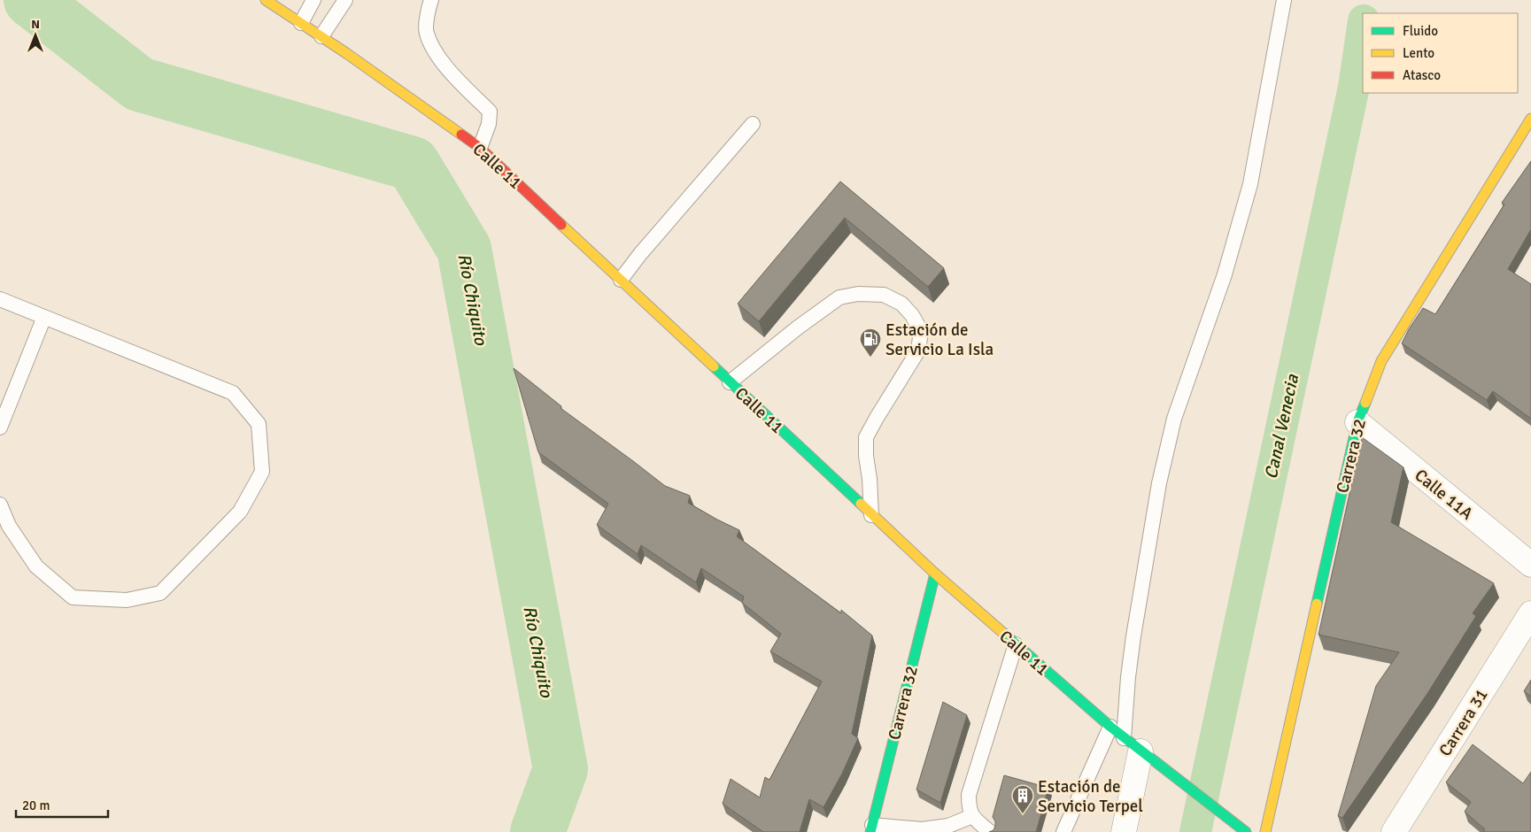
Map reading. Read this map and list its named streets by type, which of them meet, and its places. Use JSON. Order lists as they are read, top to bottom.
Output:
{
  "streets": {
    "main road": ["Calle 11", "Carrera 32"],
    "street": ["Calle 11A", "Carrera 31"]
  },
  "crossings": [
    ["Calle 11", "Carrera 32"],
    ["Carrera 32", "Calle 11A"]
  ],
  "water": ["Río Chiquito", "Canal Venecia"],
  "places": {
    "fuel station": ["Estación de Servicio La Isla"],
    "building": ["Estación de Servicio Terpel"]
  },
  "legend": ["Fluido", "Lento", "Atasco"],
  "scale_bar": "20 m",
  "north": "top"
}
